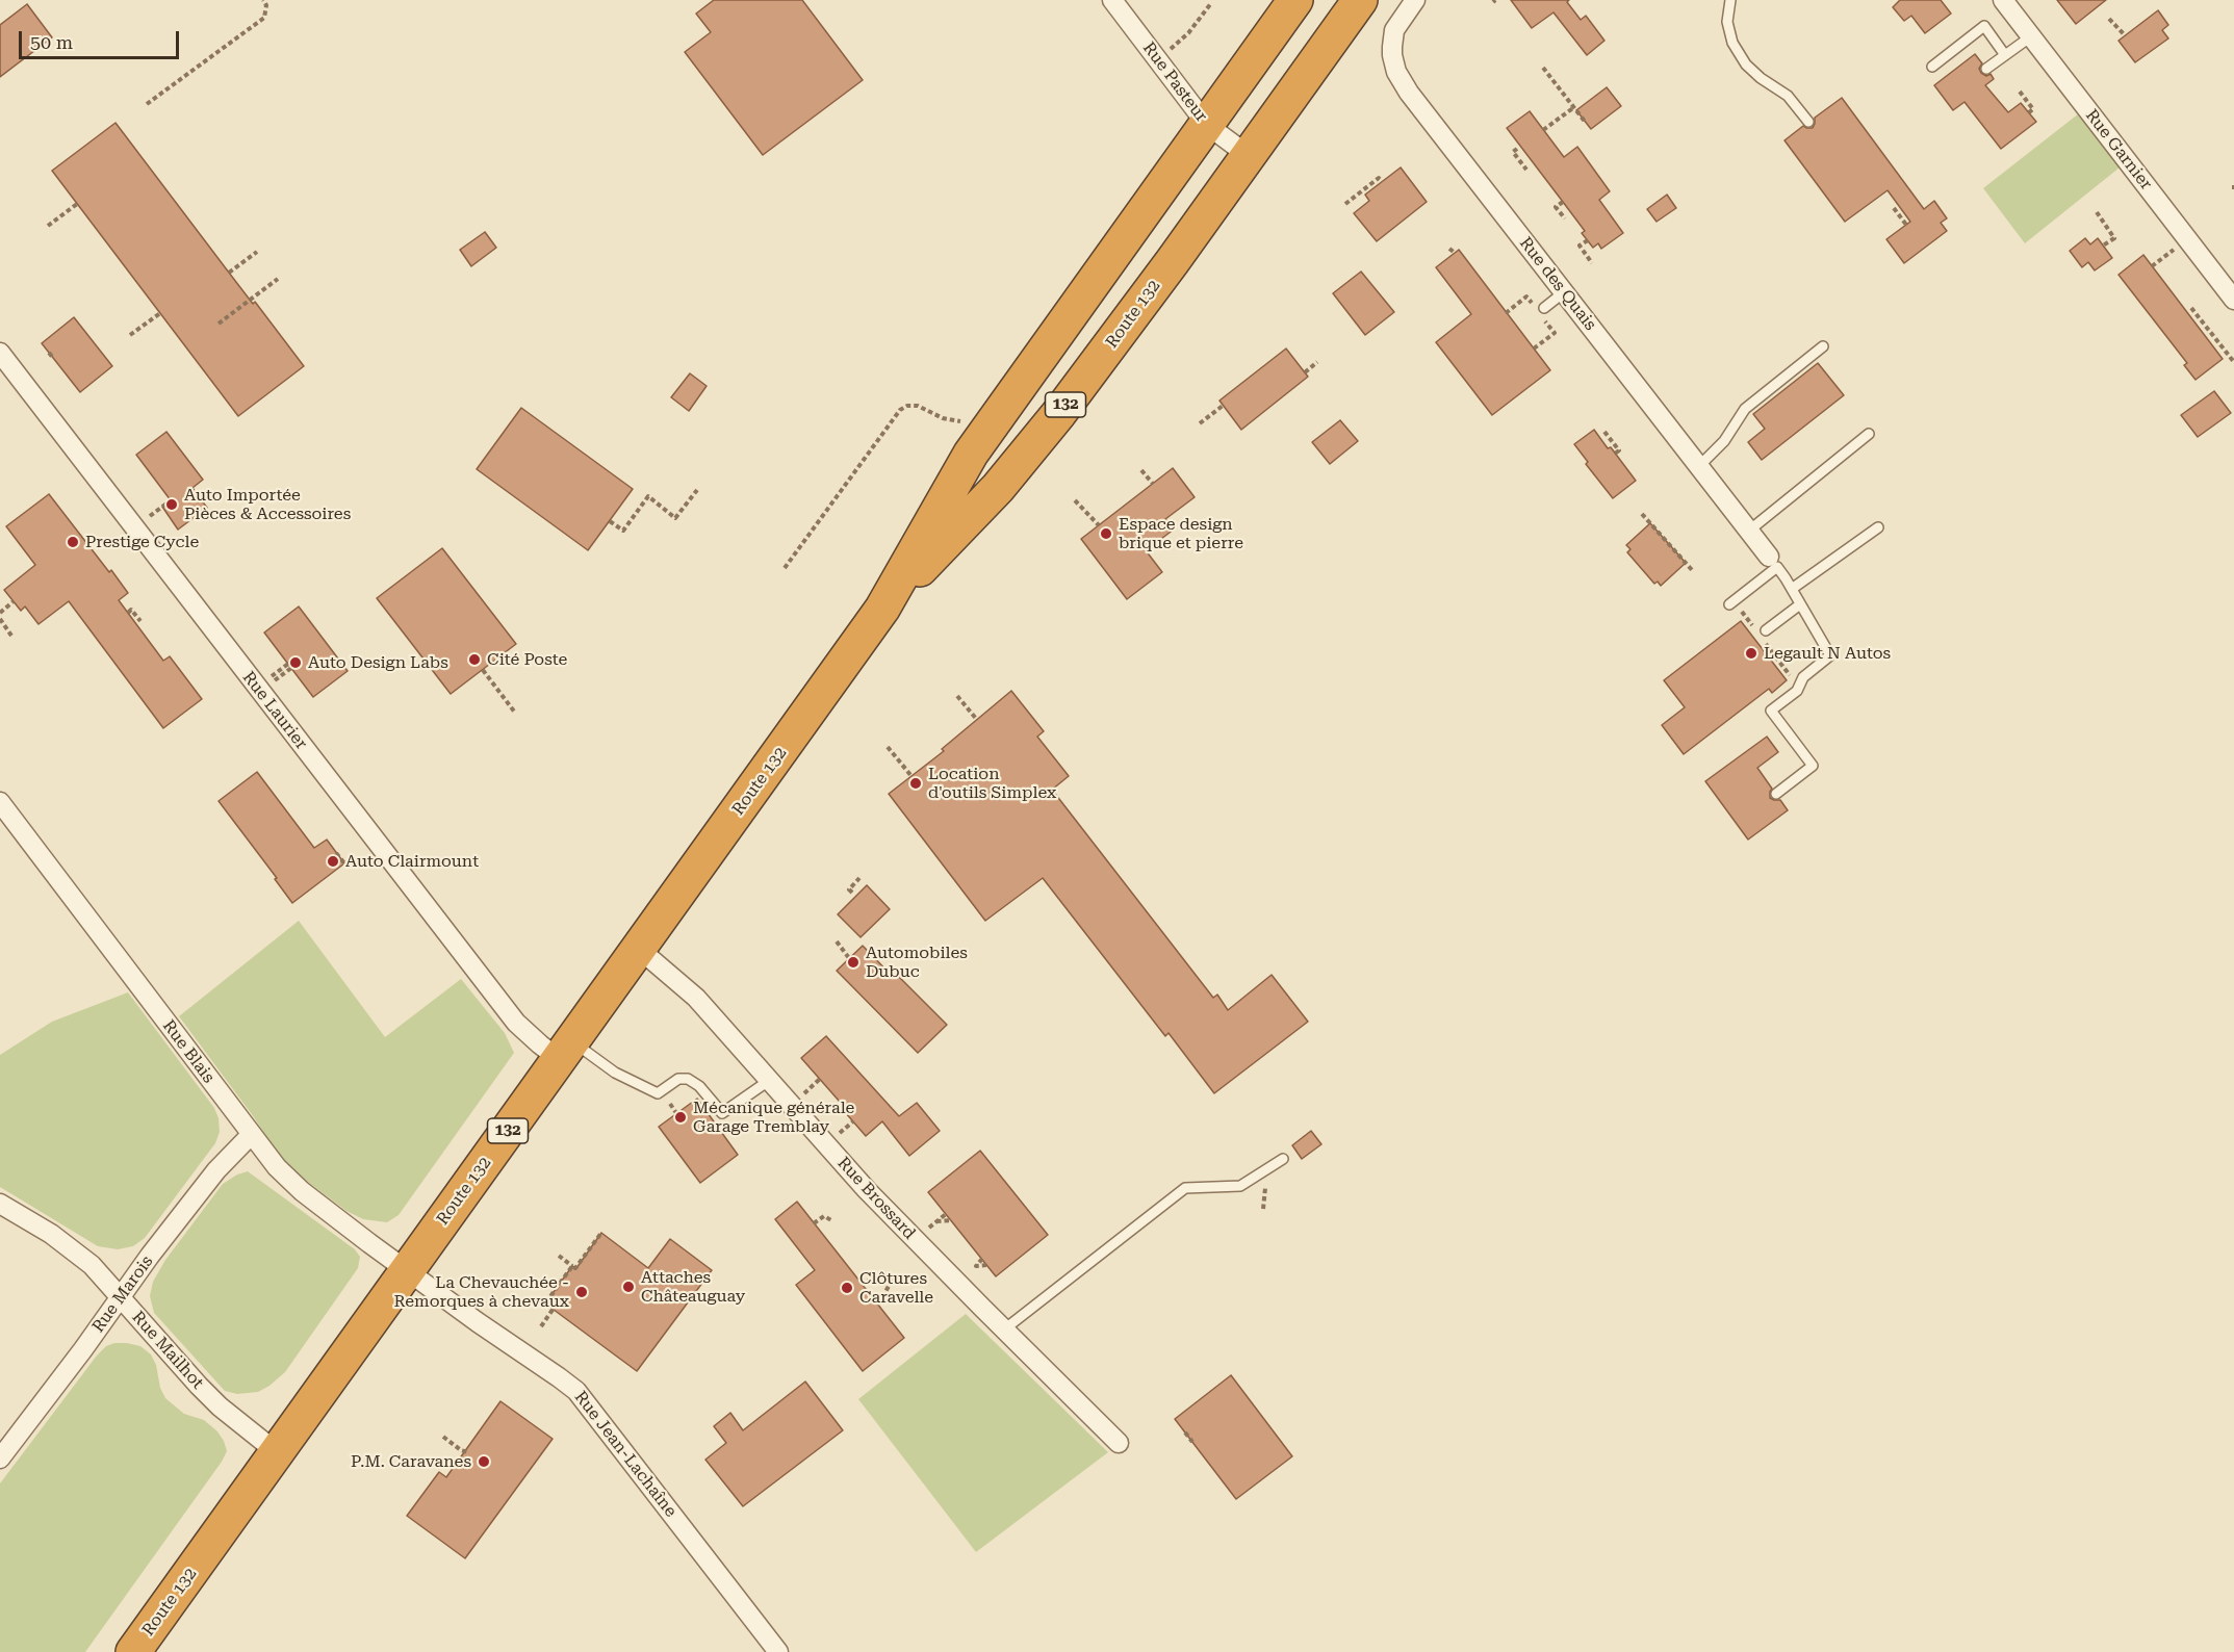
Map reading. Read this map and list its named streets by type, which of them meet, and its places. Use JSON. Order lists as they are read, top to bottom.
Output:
{
  "streets": {
    "highway": ["Route 132", "132"],
    "street": [
      "Rue Pasteur",
      "Rue Garnier",
      "Rue des Quais",
      "Rue Laurier",
      "Rue Blais",
      "Rue Brossard",
      "Rue Marois",
      "Rue Mailhot",
      "Rue Jean-Lachaîne"
    ]
  },
  "crossings": [
    ["Rue Pasteur", "Route 132"],
    ["Route 132", "Rue Laurier"],
    ["Route 132", "Rue Blais"],
    ["Route 132", "Rue Brossard"],
    ["Route 132", "Rue Mailhot"],
    ["Route 132", "Rue Jean-Lachaîne"],
    ["Rue Blais", "Rue Marois"],
    ["Rue Blais", "Rue Jean-Lachaîne"],
    ["Rue Marois", "Rue Mailhot"]
  ],
  "places": [
    "Auto Importée Pièces & Accessoires",
    "Espace design brique et pierre",
    "Prestige Cycle",
    "Legault N Autos",
    "Cité Poste",
    "Auto Design Labs",
    "Location d'outils Simplex",
    "Auto Clairmount",
    "Automobiles Dubuc",
    "Mécanique générale Garage Tremblay",
    "Attaches Châteauguay",
    "Clôtures Caravelle",
    "La Chevauchée - Remorques à chevaux",
    "P.M. Caravanes"
  ],
  "scale_bar": "50 m"
}
